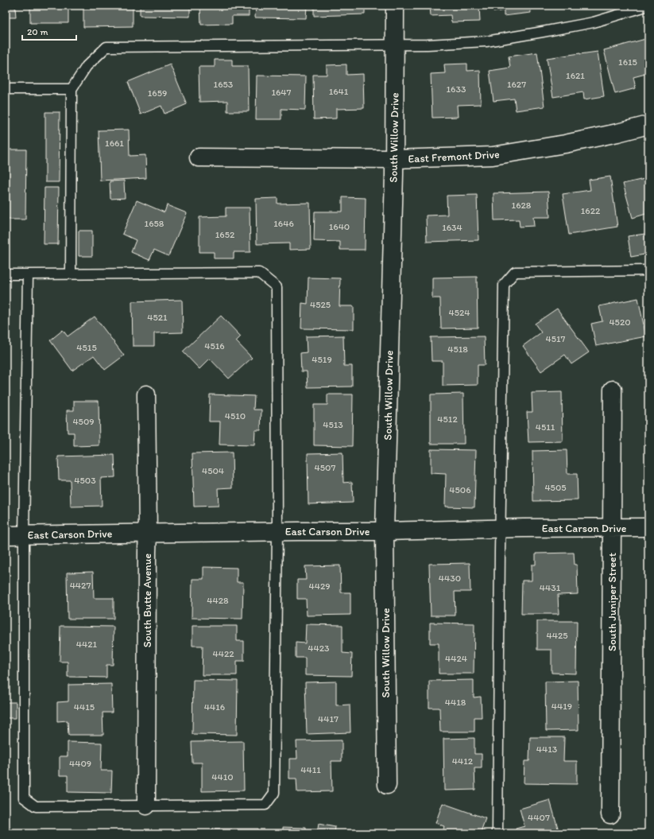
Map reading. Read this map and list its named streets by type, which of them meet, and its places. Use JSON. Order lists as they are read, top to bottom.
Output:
{
  "streets": {
    "street": [
      "South Willow Drive",
      "East Fremont Drive",
      "East Carson Drive",
      "South Butte Avenue",
      "South Juniper Street"
    ]
  },
  "crossings": [
    ["South Willow Drive", "East Fremont Drive"],
    ["South Willow Drive", "East Carson Drive"],
    ["East Carson Drive", "South Butte Avenue"],
    ["East Carson Drive", "South Juniper Street"]
  ],
  "house_numbers": [
    "1615",
    "1621",
    "1653",
    "1627",
    "1633",
    "1641",
    "1647",
    "1659",
    "1661",
    "1628",
    "1622",
    "1658",
    "1646",
    "1640",
    "1634",
    "1652",
    "4525",
    "4524",
    "4521",
    "4520",
    "4517",
    "4516",
    "4515",
    "4518",
    "4519",
    "4510",
    "4512",
    "4509",
    "4513",
    "4511",
    "4507",
    "4504",
    "4503",
    "4505",
    "4506",
    "4430",
    "4427",
    "4429",
    "4431",
    "4428",
    "4425",
    "4421",
    "4423",
    "4422",
    "4424",
    "4418",
    "4419",
    "4415",
    "4416",
    "4417",
    "4413",
    "4412",
    "4409",
    "4411",
    "4410",
    "4407"
  ],
  "scale_bar": "20 m"
}
